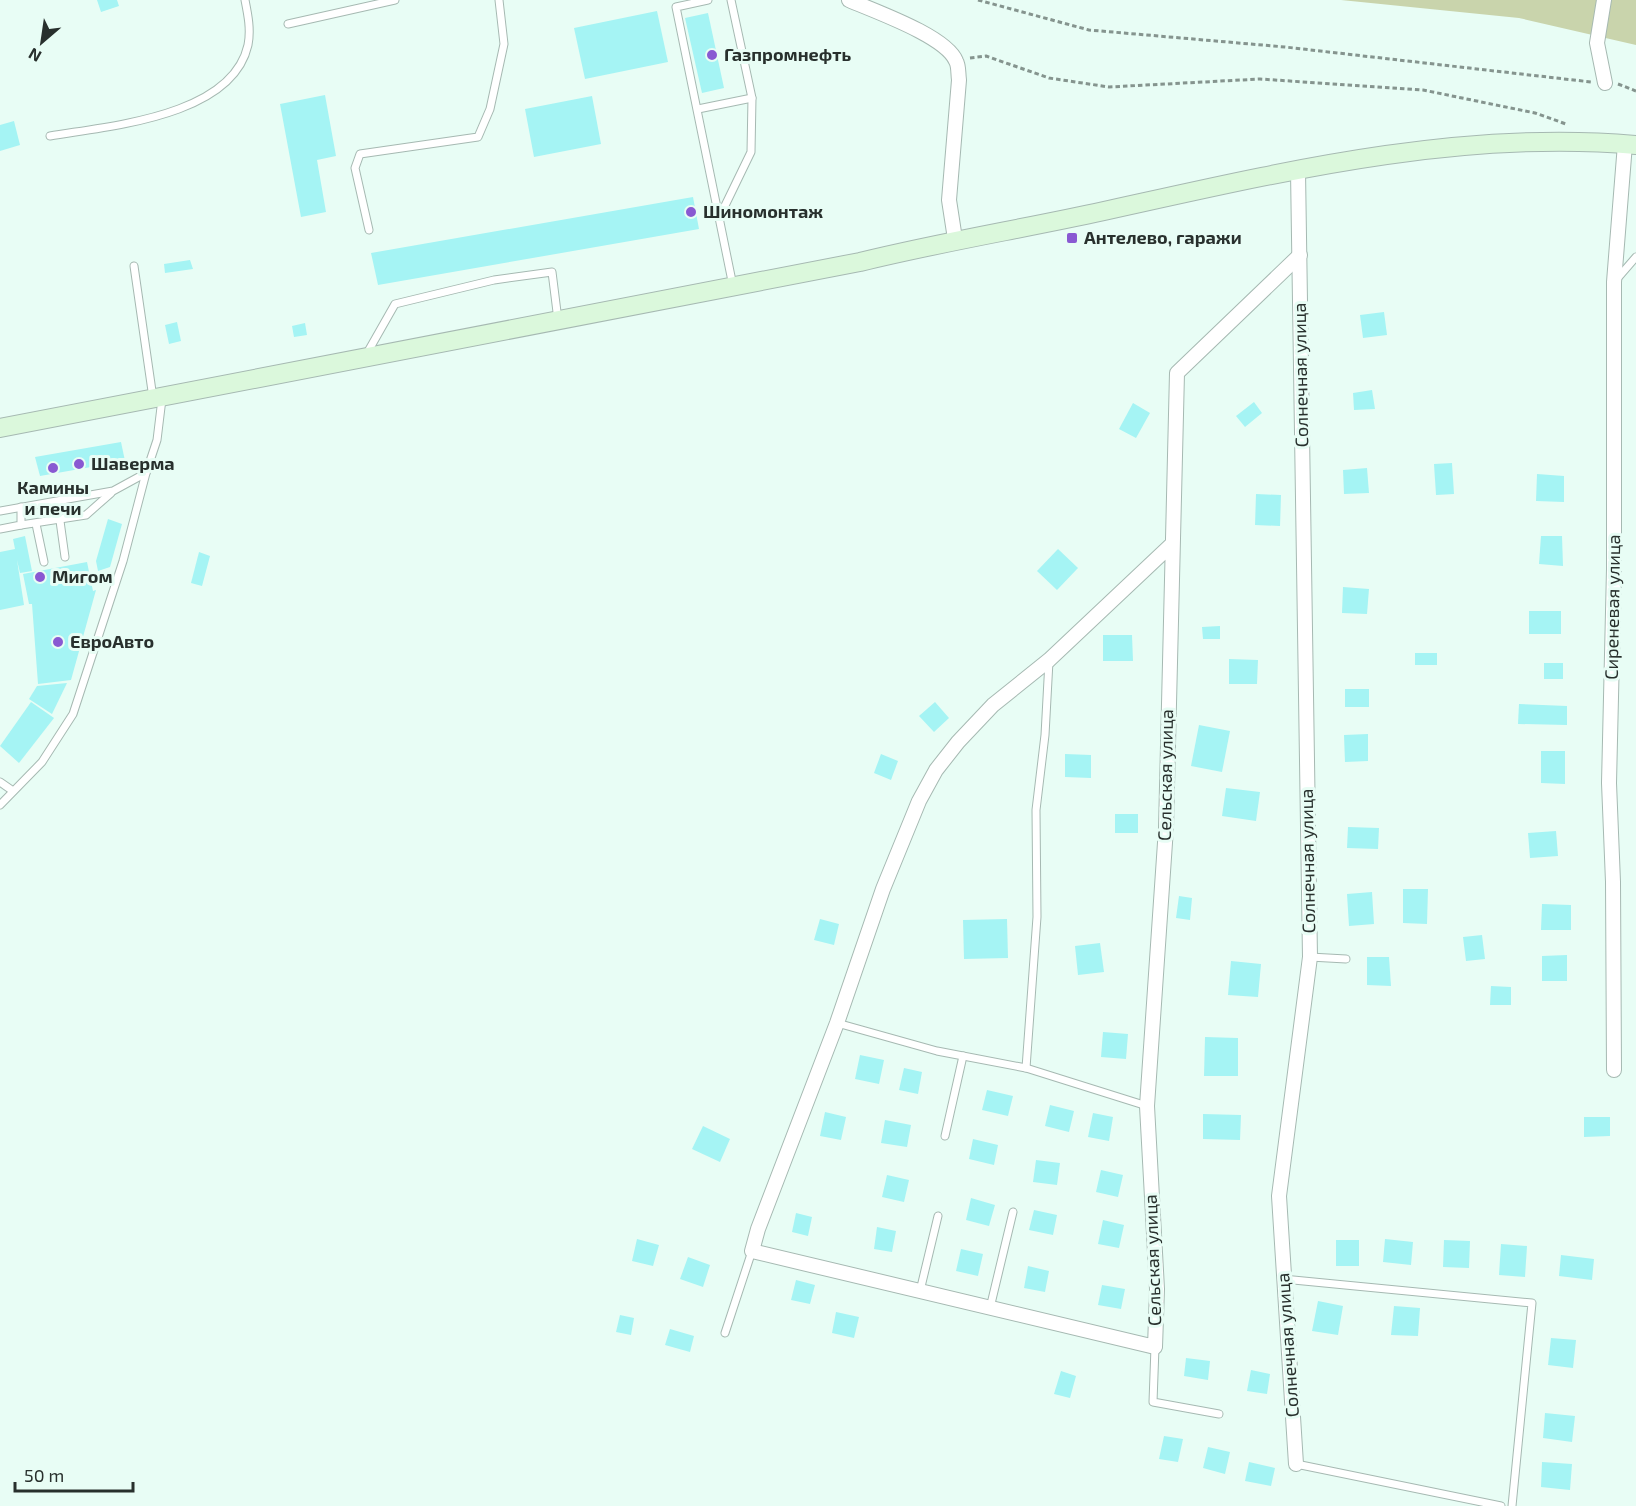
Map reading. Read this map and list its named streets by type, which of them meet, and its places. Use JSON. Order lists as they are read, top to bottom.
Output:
{
  "streets": {
    "street": ["Солнечная улица", "Сиреневая улица", "Сельская улица"]
  },
  "crossings": [
    ["Солнечная улица", "Сельская улица"]
  ],
  "places": {
    "other": [
      "Газпромнефть",
      "Шиномонтаж",
      "Шаверма",
      "Камины и печи",
      "Мигом",
      "ЕвроАвто"
    ],
    "transit": ["Антелево, гаражи"]
  },
  "scale_bar": "50 m",
  "north": "bottom left"
}
